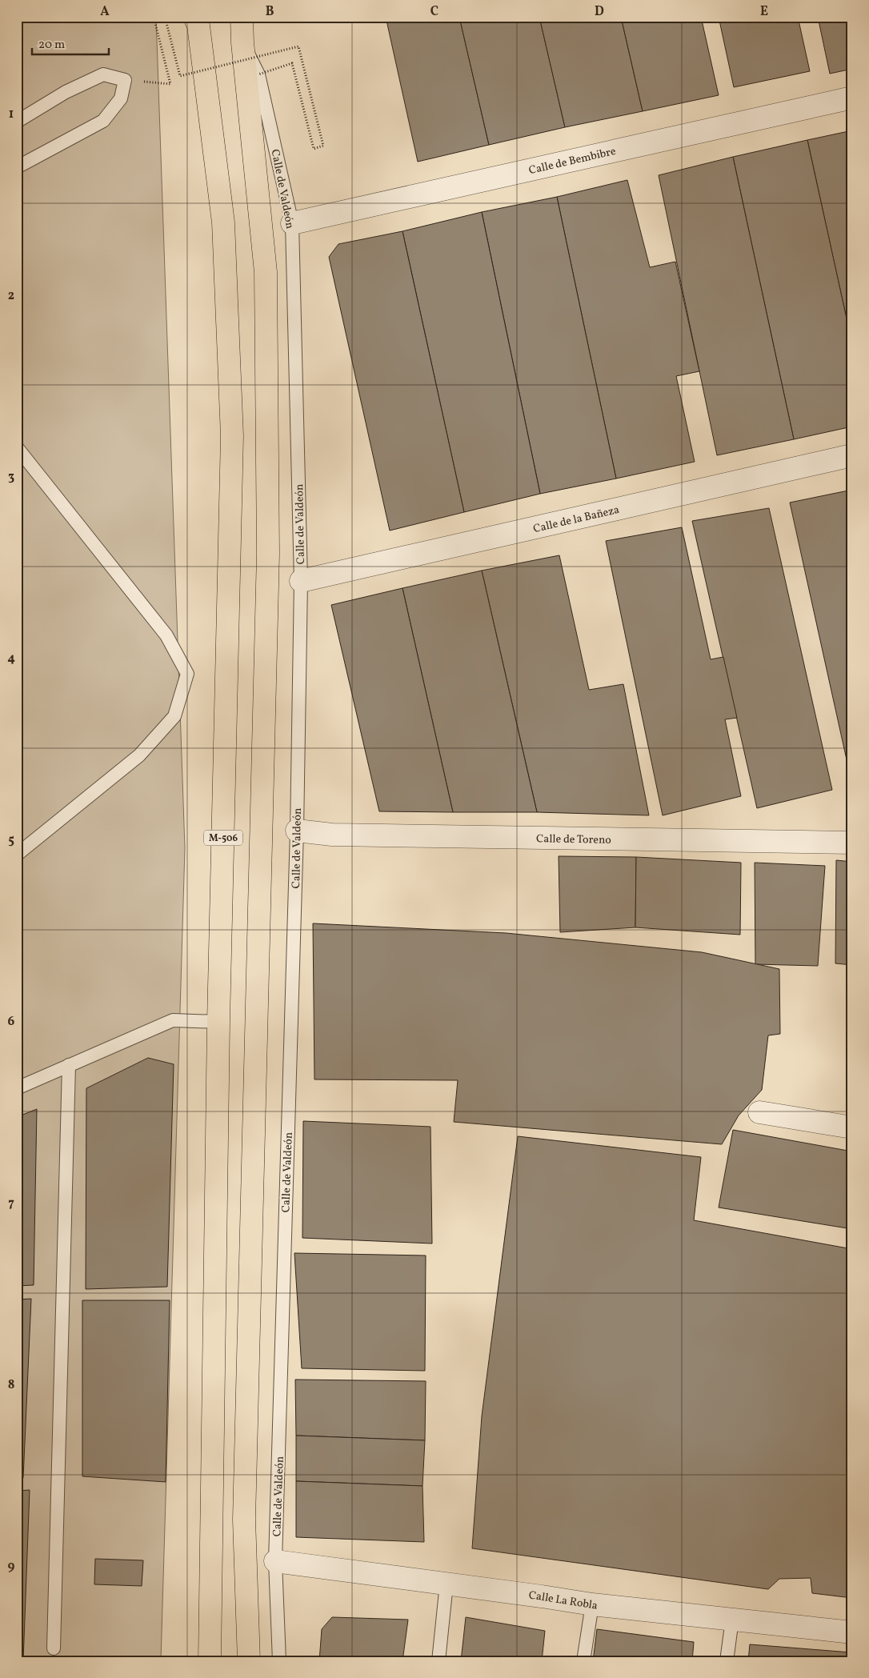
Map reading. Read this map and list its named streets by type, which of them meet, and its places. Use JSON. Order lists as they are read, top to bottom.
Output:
{
  "streets": {
    "main road": ["M-506"],
    "street": [
      "Calle de Bembibre",
      "Calle de la Bañeza",
      "Calle de Toreno",
      "Calle La Robla"
    ],
    "lane": ["Calle de Valdeón"]
  },
  "crossings": [
    ["Calle de Bembibre", "Calle de Valdeón"],
    ["Calle de Valdeón", "Calle de la Bañeza"],
    ["Calle de Valdeón", "Calle de Toreno"],
    ["Calle de Valdeón", "Calle La Robla"]
  ],
  "scale_bar": "20 m",
  "grid": {
    "columns": [
      "A",
      "B",
      "C",
      "D",
      "E"
    ],
    "rows": [
      "1",
      "2",
      "3",
      "4",
      "5",
      "6",
      "7",
      "8",
      "9"
    ]
  }
}
